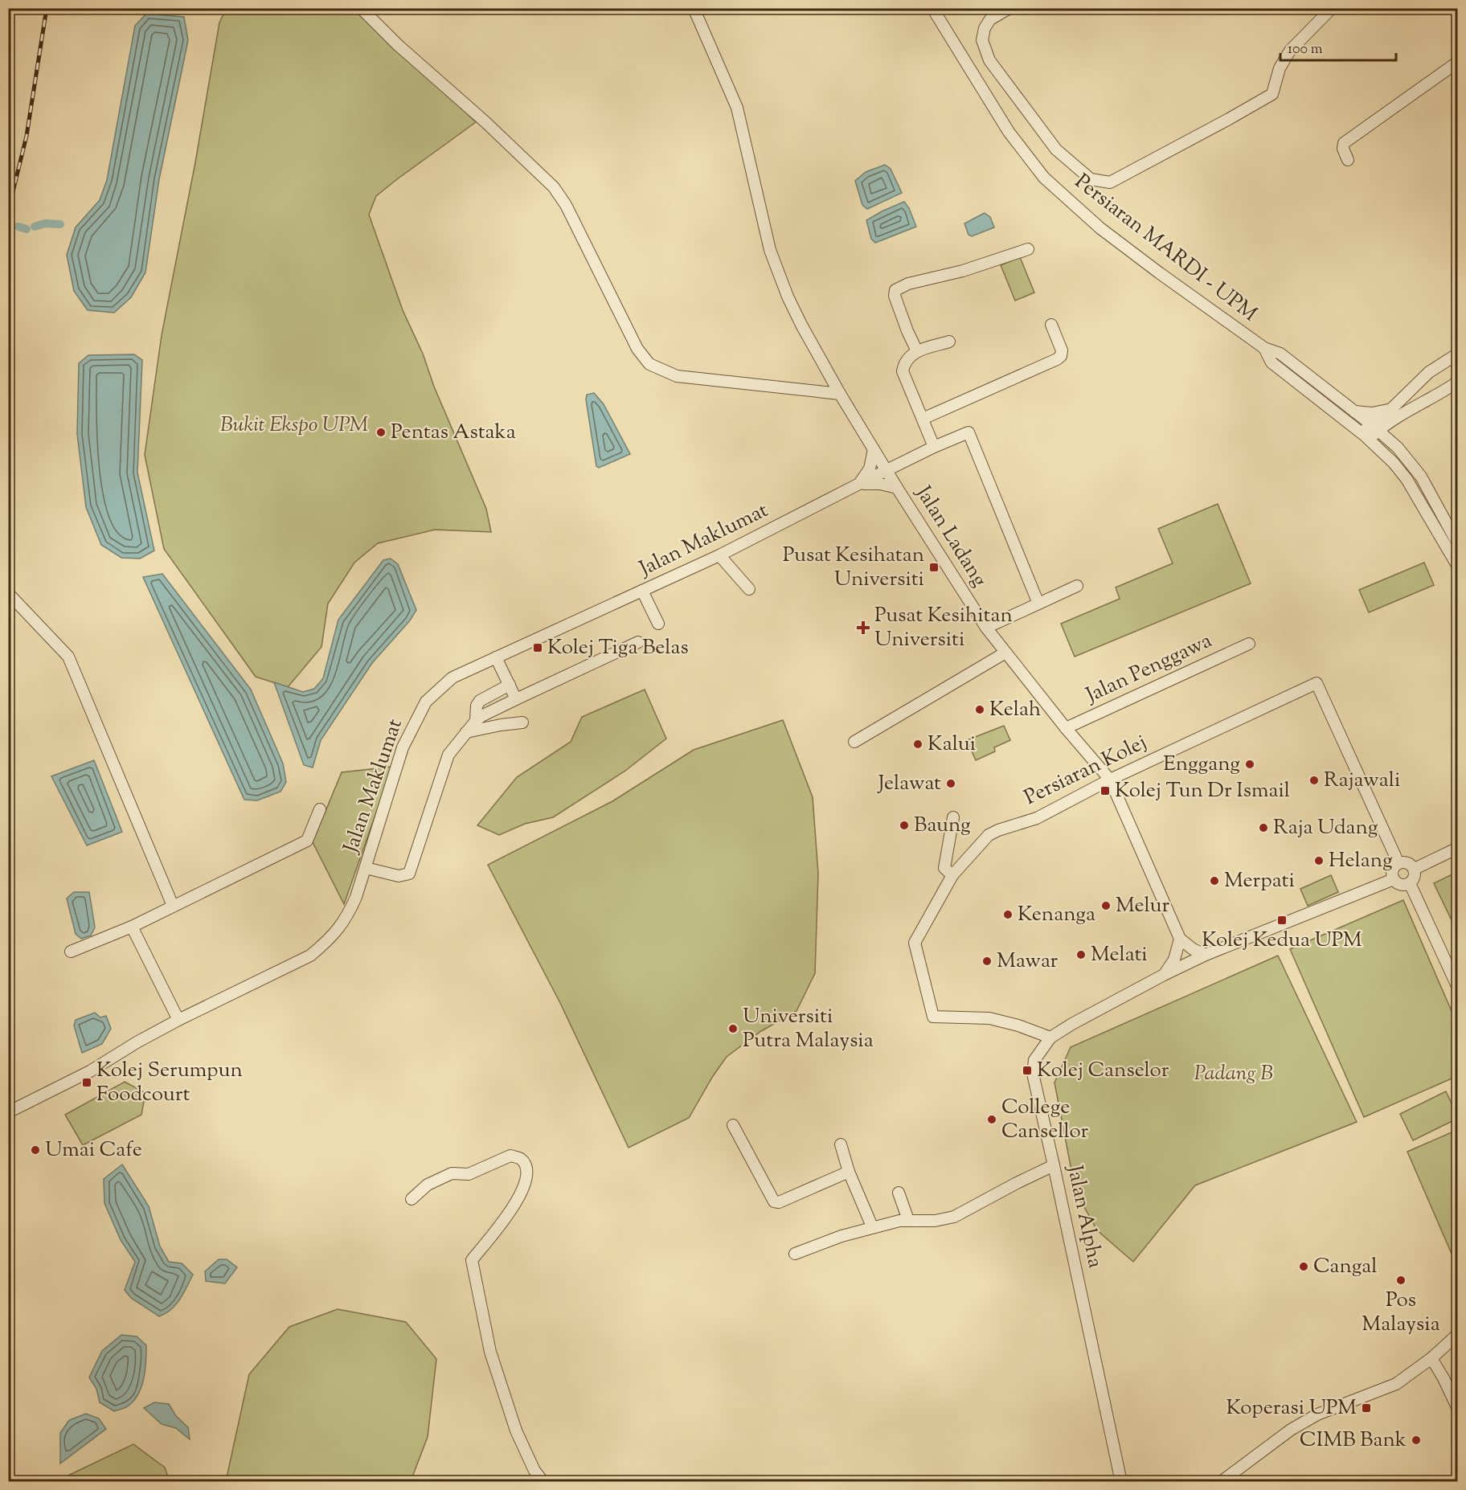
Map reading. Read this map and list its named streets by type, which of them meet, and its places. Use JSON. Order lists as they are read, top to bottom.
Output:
{
  "streets": {
    "street": [
      "Persiaran MARDI - UPM",
      "Jalan Ladang",
      "Jalan Maklumat",
      "Jalan Penggawa",
      "Persiaran Kolej",
      "Jalan Alpha"
    ]
  },
  "crossings": [
    ["Jalan Ladang", "Jalan Maklumat"],
    ["Jalan Ladang", "Jalan Penggawa"],
    ["Jalan Ladang", "Persiaran Kolej"],
    ["Persiaran Kolej", "Jalan Alpha"]
  ],
  "parks": ["Bukit Ekspo UPM", "Padang B"],
  "places": {
    "other": [
      "Pentas Astaka",
      "Kelah",
      "Kalui",
      "Enggang",
      "Rajawali",
      "Jelawat",
      "Baung",
      "Raja Udang",
      "Helang",
      "Merpati",
      "Melur",
      "Kenanga",
      "Melati",
      "Mawar",
      "Universiti Putra Malaysia",
      "College Cansellor",
      "Umai Cafe",
      "Cangal",
      "Pos Malaysia",
      "CIMB Bank"
    ],
    "transit": [
      "Pusat Kesihatan Universiti",
      "Kolej Tiga Belas",
      "Kolej Tun Dr Ismail",
      "Kolej Kedua UPM",
      "Kolej Canselor",
      "Kolej Serumpun Foodcourt",
      "Koperasi UPM"
    ],
    "health": ["Pusat Kesihitan Universiti"]
  },
  "scale_bar": "100 m"
}
